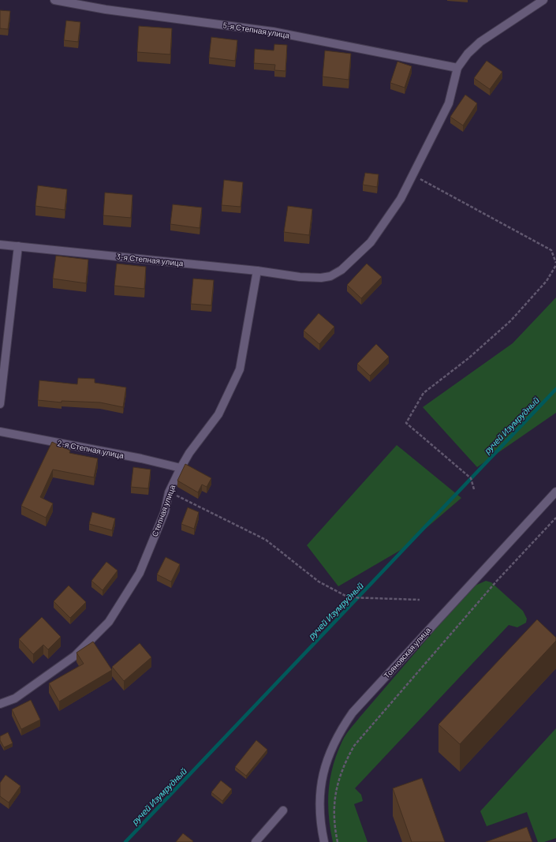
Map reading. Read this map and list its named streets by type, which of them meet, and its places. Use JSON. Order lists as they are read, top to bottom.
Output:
{
  "streets": {
    "street": [
      "5-я Степная улица",
      "3-я Степная улица",
      "2-я Степная улица",
      "Степная улица",
      "Тояновская улица"
    ]
  },
  "crossings": [
    ["5-я Степная улица", "3-я Степная улица"],
    ["3-я Степная улица", "Степная улица"],
    ["2-я Степная улица", "Степная улица"]
  ],
  "water": ["ручей Изумрудный"]
}
